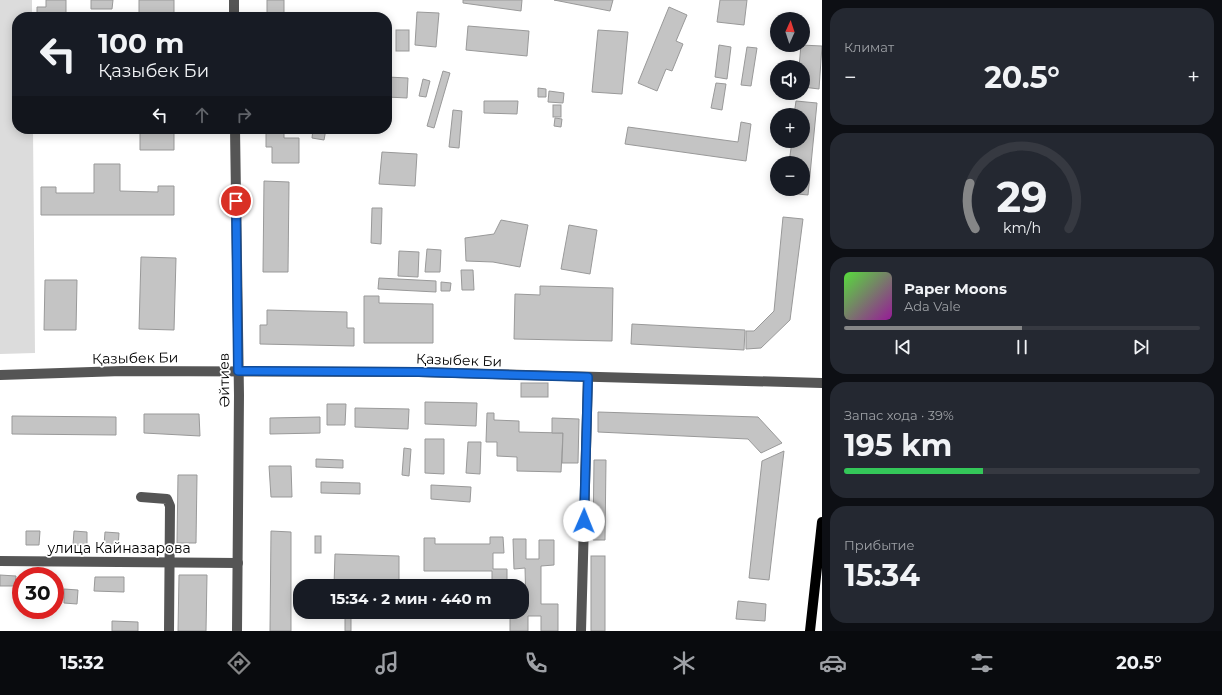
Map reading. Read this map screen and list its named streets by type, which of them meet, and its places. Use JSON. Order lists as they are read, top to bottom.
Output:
{
  "streets": {
    "street": ["Қазыбек Би", "Әйтиев", "улица Кайназарова"]
  },
  "crossings": [
    ["Қазыбек Би", "Әйтиев"],
    ["Әйтиев", "улица Кайназарова"]
  ],
  "north": "top",
  "page": {
    "tile": [
      "Климат",
      ["Запас хода · 39%", "195 km"],
      ["Прибытие", "15:34"]
    ],
    "map_buttons": ["+", "−"],
    "turn": ["100 m", "Қазыбек Би"],
    "heat": ["−", "20.5°", "+"],
    "song": ["Paper Moons", "Ada Vale"],
    "limit": "30",
    "trip": "15:34 · 2 мин · 440 m",
    "tabs": ["15:32", "20.5°"],
    "gauge": ["29", "km/h"]
  }
}
